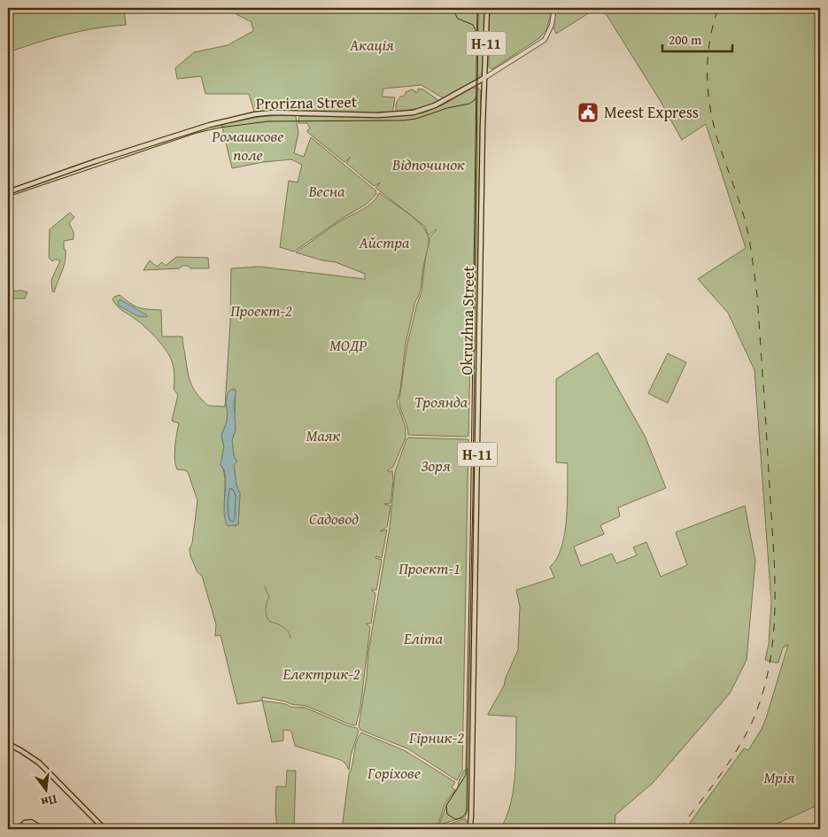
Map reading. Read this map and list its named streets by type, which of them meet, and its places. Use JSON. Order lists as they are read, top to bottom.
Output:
{
  "streets": {
    "main road": ["Н-11", "Prorizna Street", "Okruzhna Street"]
  },
  "crossings": [
    ["Н-11", "Prorizna Street"],
    ["Н-11", "Okruzhna Street"],
    ["Prorizna Street", "Okruzhna Street"]
  ],
  "parks": [
    "Акація",
    "Ромашкове поле",
    "Відпочинок",
    "Весна",
    "Айстра",
    "Проект-2",
    "МОДР",
    "Троянда",
    "Маяк",
    "Зоря",
    "Садовод",
    "Проект-1",
    "Еліта",
    "Електрик-2",
    "Гірник-2",
    "Горіхове",
    "Мрія"
  ],
  "places": {
    "public building": ["Meest Express"]
  },
  "scale_bar": "200 m",
  "north": "bottom"
}
